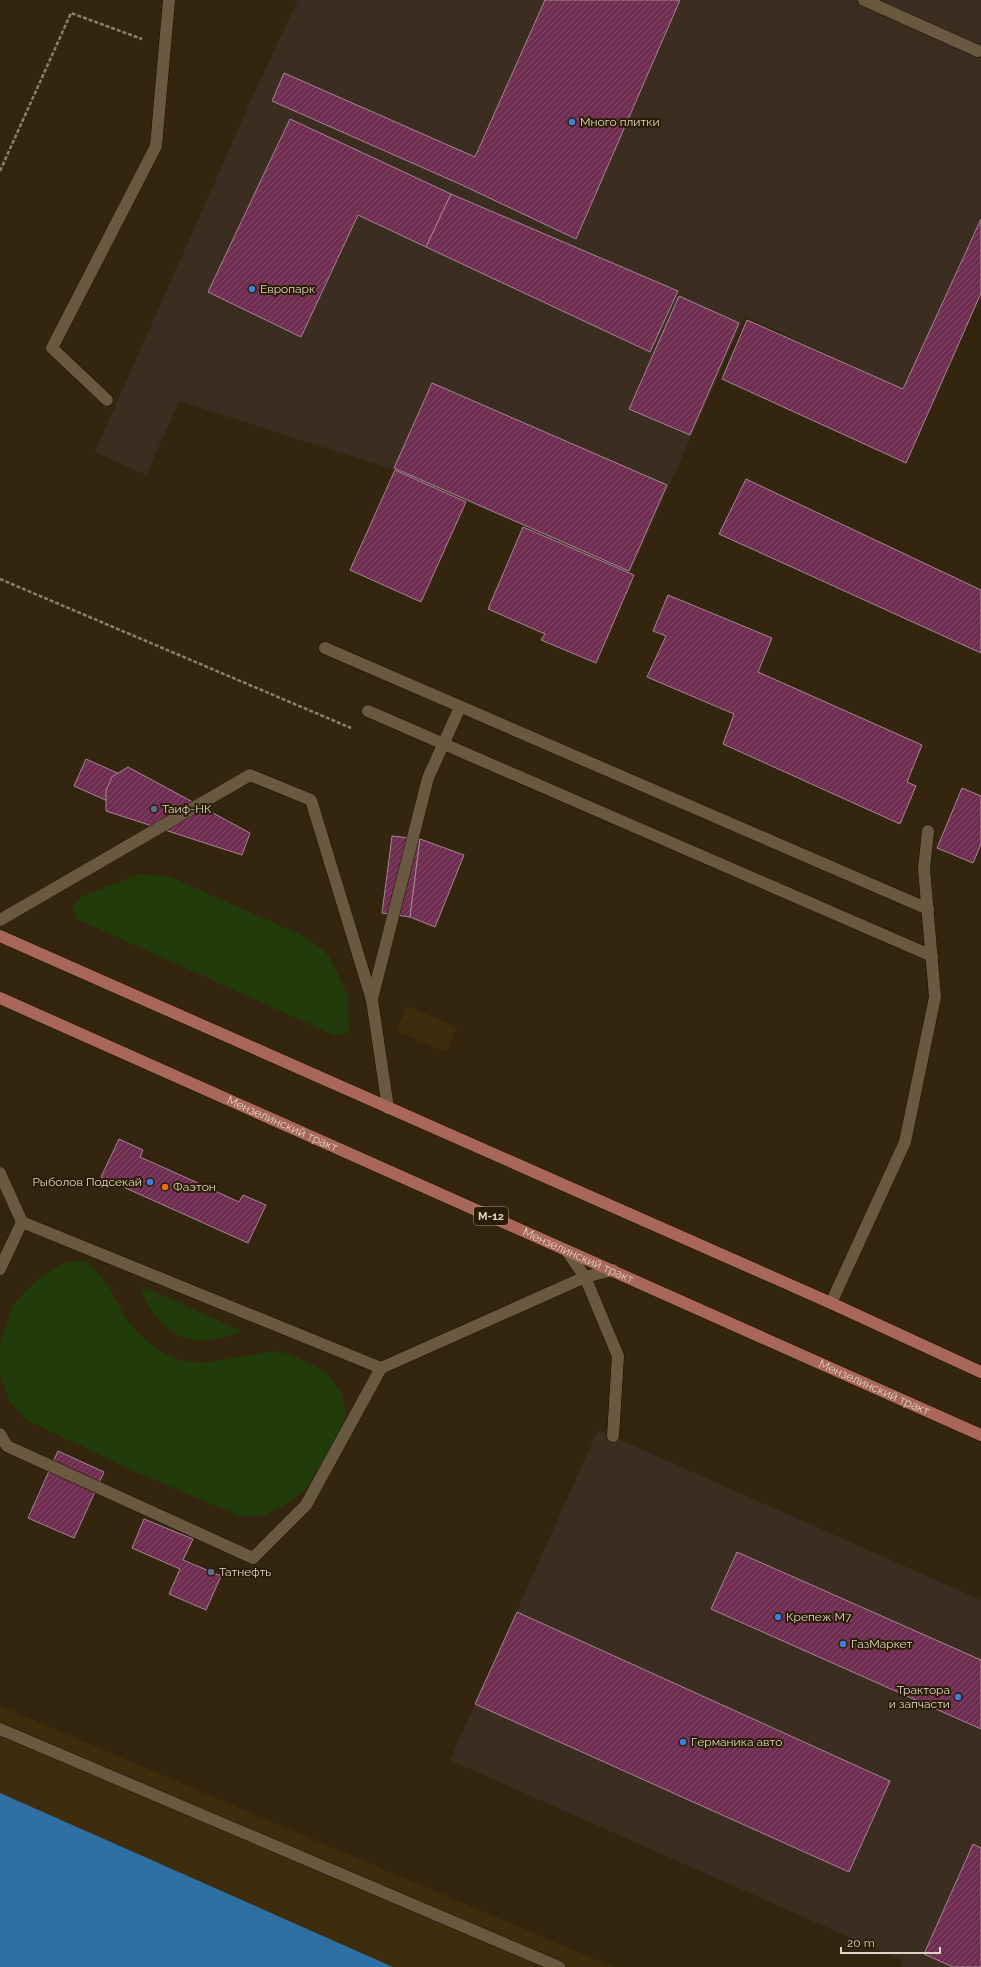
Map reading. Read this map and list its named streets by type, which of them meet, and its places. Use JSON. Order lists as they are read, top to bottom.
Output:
{
  "streets": {
    "main road": ["Мензелинский тракт", "М-12"]
  },
  "places": [
    "Много плитки",
    "Европарк",
    "Таиф-НК",
    "Рыболов Подсекай",
    "Фаэтон",
    "Татнефть",
    "Крепеж М7",
    "ГазМаркет",
    "Трактора и запчасти",
    "Германика авто"
  ],
  "scale_bar": "20 m"
}
